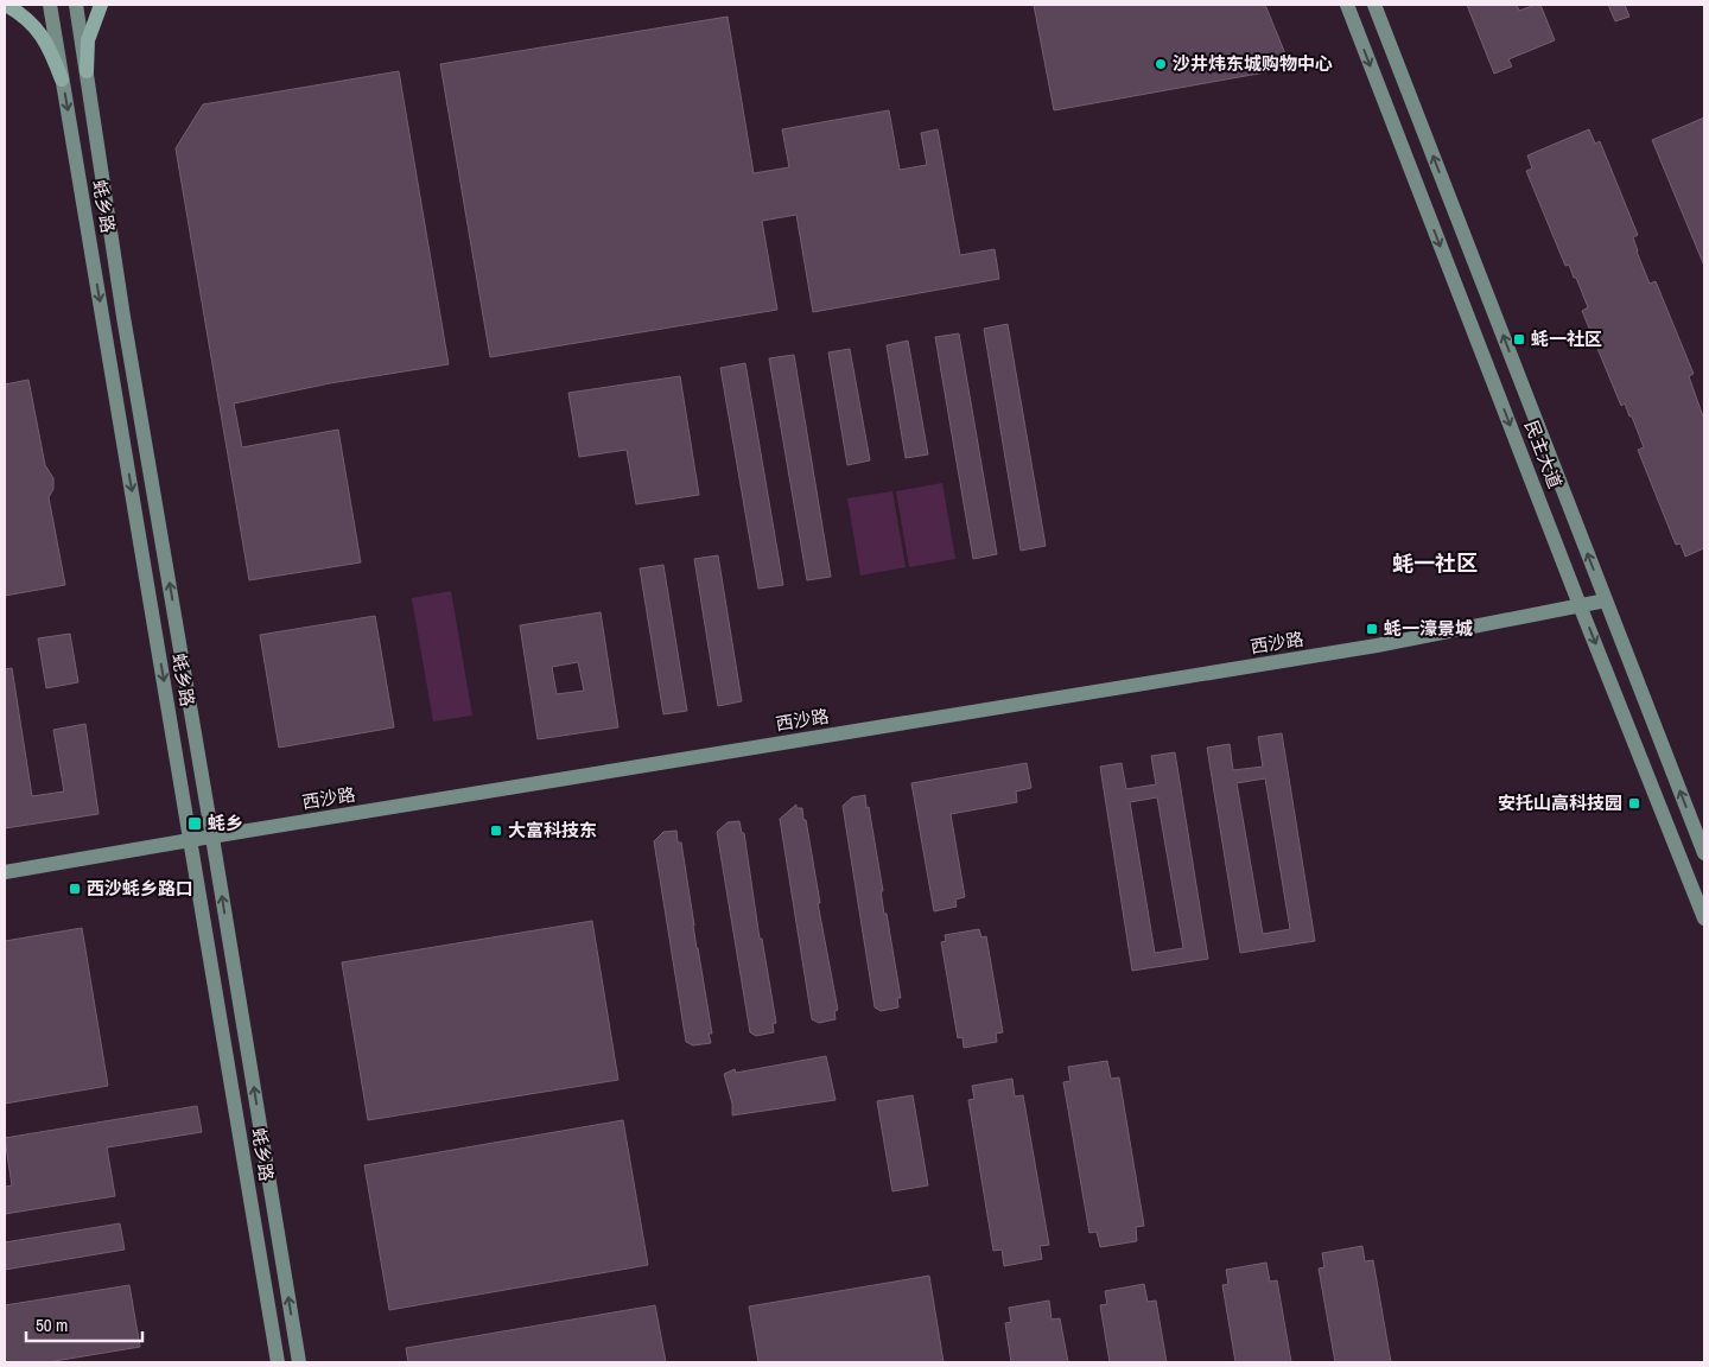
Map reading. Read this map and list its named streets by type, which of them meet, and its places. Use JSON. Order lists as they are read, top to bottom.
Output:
{
  "streets": {
    "street": ["蚝乡路", "民主大道", "西沙路"]
  },
  "crossings": [
    ["蚝乡路", "西沙路"],
    ["民主大道", "西沙路"]
  ],
  "districts": ["蚝一社区"],
  "places": {
    "other": ["沙井炜东城购物中心"],
    "transit": [
      "蚝一社区",
      "蚝一濠景城",
      "安托山高科技园",
      "蚝乡",
      "大富科技东",
      "西沙蚝乡路口"
    ]
  },
  "scale_bar": "50 m"
}
